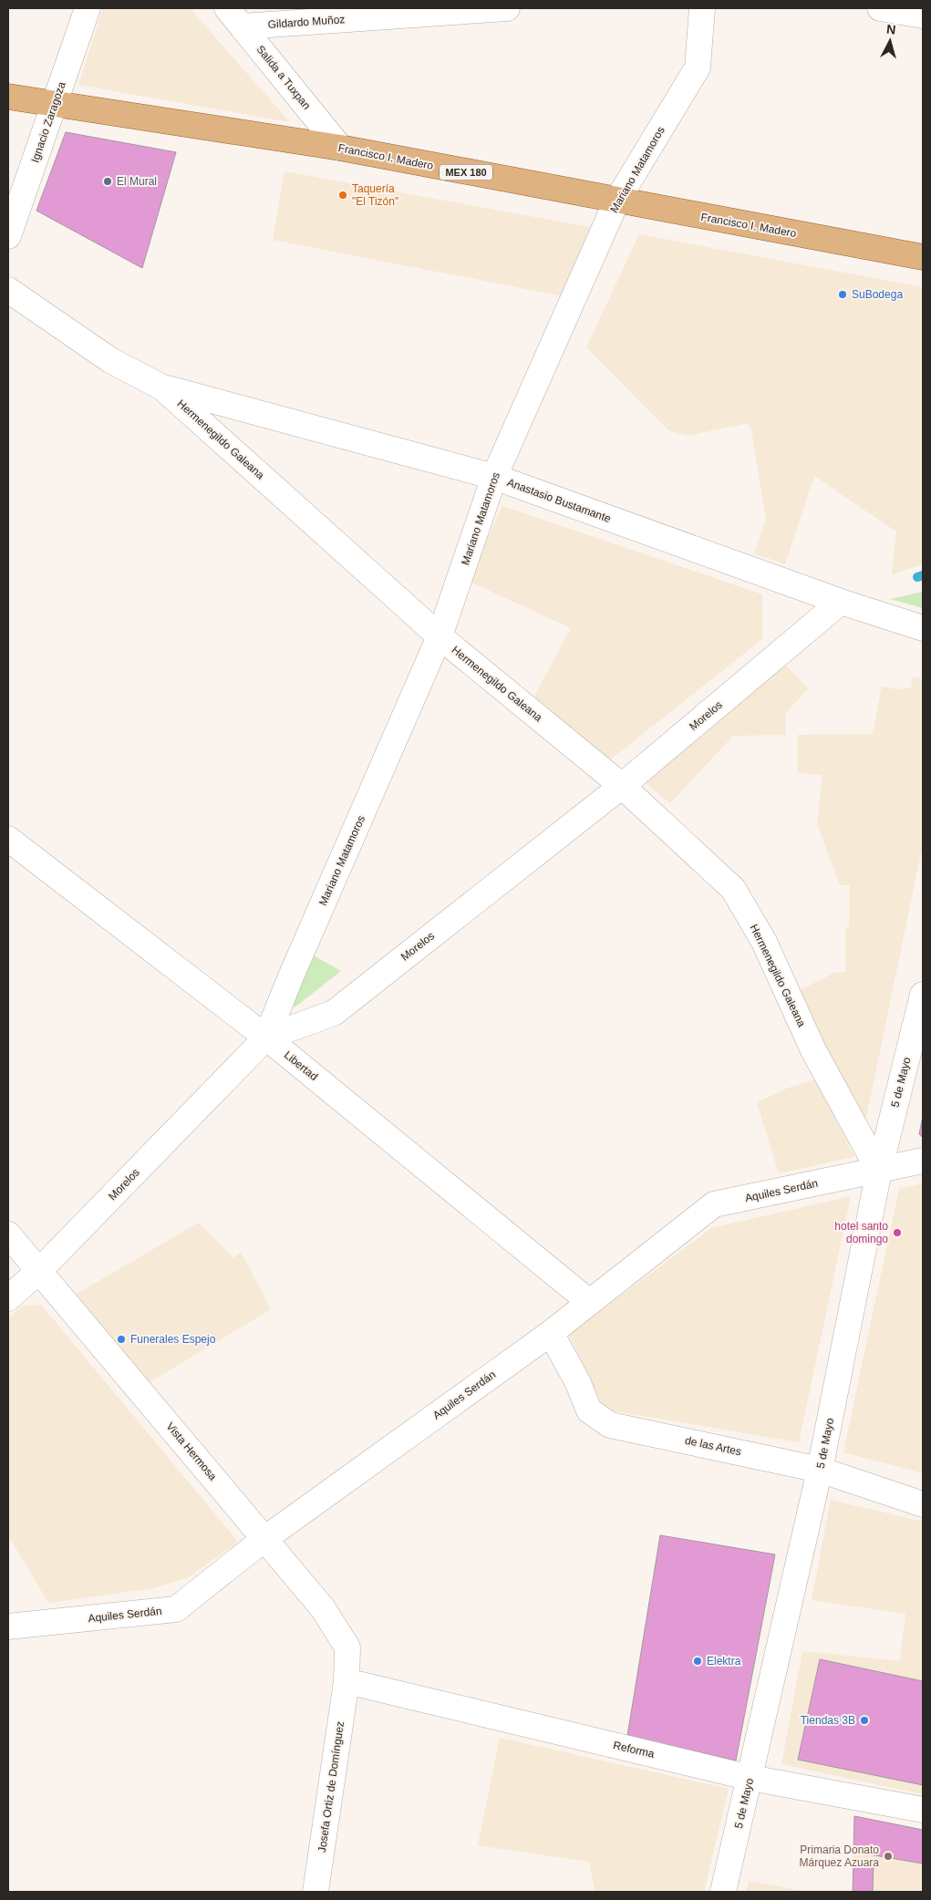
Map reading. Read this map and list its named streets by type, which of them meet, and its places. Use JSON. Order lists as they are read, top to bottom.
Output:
{
  "streets": {
    "main road": ["Francisco I. Madero", "MEX 180"],
    "street": [
      "Gildardo Muñoz",
      "Salida a Tuxpan",
      "Ignacio Zaragoza",
      "Mariano Matamoros",
      "Hermenegildo Galeana",
      "Anastasio Bustamante",
      "Morelos",
      "Libertad",
      "5 de Mayo",
      "Aquiles Serdán",
      "de las Artes",
      "Vista Hermosa",
      "Reforma",
      "Josefa Ortiz de Domínguez"
    ]
  },
  "crossings": [
    ["Gildardo Muñoz", "Salida a Tuxpan"],
    ["Salida a Tuxpan", "Francisco I. Madero"],
    ["Ignacio Zaragoza", "Francisco I. Madero"],
    ["Francisco I. Madero", "Mariano Matamoros"],
    ["Mariano Matamoros", "Hermenegildo Galeana"],
    ["Mariano Matamoros", "Anastasio Bustamante"],
    ["Mariano Matamoros", "Morelos"],
    ["Mariano Matamoros", "Libertad"],
    ["Hermenegildo Galeana", "Anastasio Bustamante"],
    ["Hermenegildo Galeana", "Morelos"],
    ["Hermenegildo Galeana", "5 de Mayo"],
    ["Hermenegildo Galeana", "Aquiles Serdán"],
    ["Anastasio Bustamante", "Morelos"],
    ["Morelos", "Libertad"],
    ["Morelos", "Vista Hermosa"],
    ["Libertad", "Aquiles Serdán"],
    ["5 de Mayo", "Aquiles Serdán"],
    ["5 de Mayo", "de las Artes"],
    ["5 de Mayo", "Reforma"],
    ["Aquiles Serdán", "de las Artes"],
    ["Aquiles Serdán", "Vista Hermosa"],
    ["Vista Hermosa", "Reforma"],
    ["Vista Hermosa", "Josefa Ortiz de Domínguez"],
    ["Reforma", "Josefa Ortiz de Domínguez"]
  ],
  "places": [
    "El Mural",
    "Taquería \"El Tizón\"",
    "SuBodega",
    "hotel santo domingo",
    "Funerales Espejo",
    "Elektra",
    "Tiendas 3B",
    "Primaria Donato Márquez Azuara"
  ],
  "north": "top"
}
